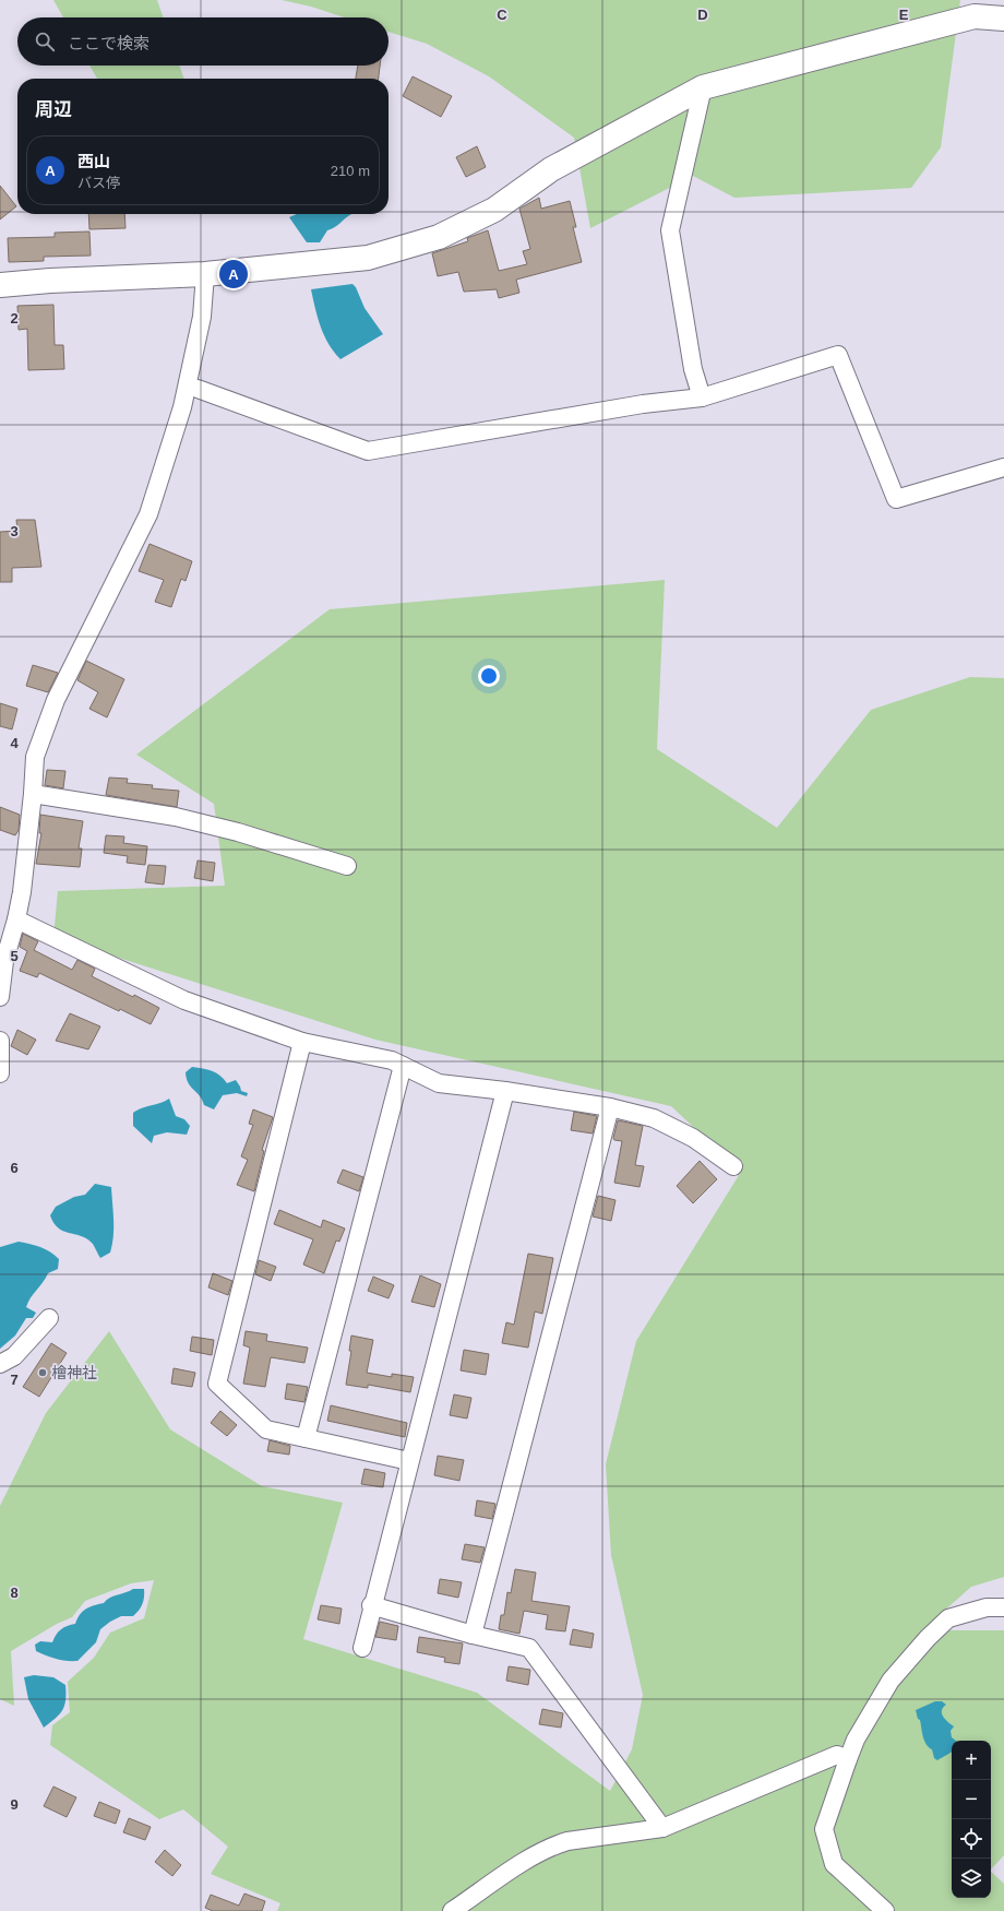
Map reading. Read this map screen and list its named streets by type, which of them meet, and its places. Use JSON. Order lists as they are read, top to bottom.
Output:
{
  "places": ["檜神社"],
  "page": {
    "search": "ここで検索",
    "heading": "周辺",
    "list": [
      {
        "mark": "A",
        "name": "西山",
        "note": "バス停",
        "value": "210 m"
      }
    ],
    "pins": "A",
    "map_buttons": ["+", "−"]
  },
  "grid": {
    "columns": ["C", "D", "E"],
    "rows": [
      "2",
      "3",
      "4",
      "5",
      "6",
      "7",
      "8",
      "9"
    ]
  }
}
